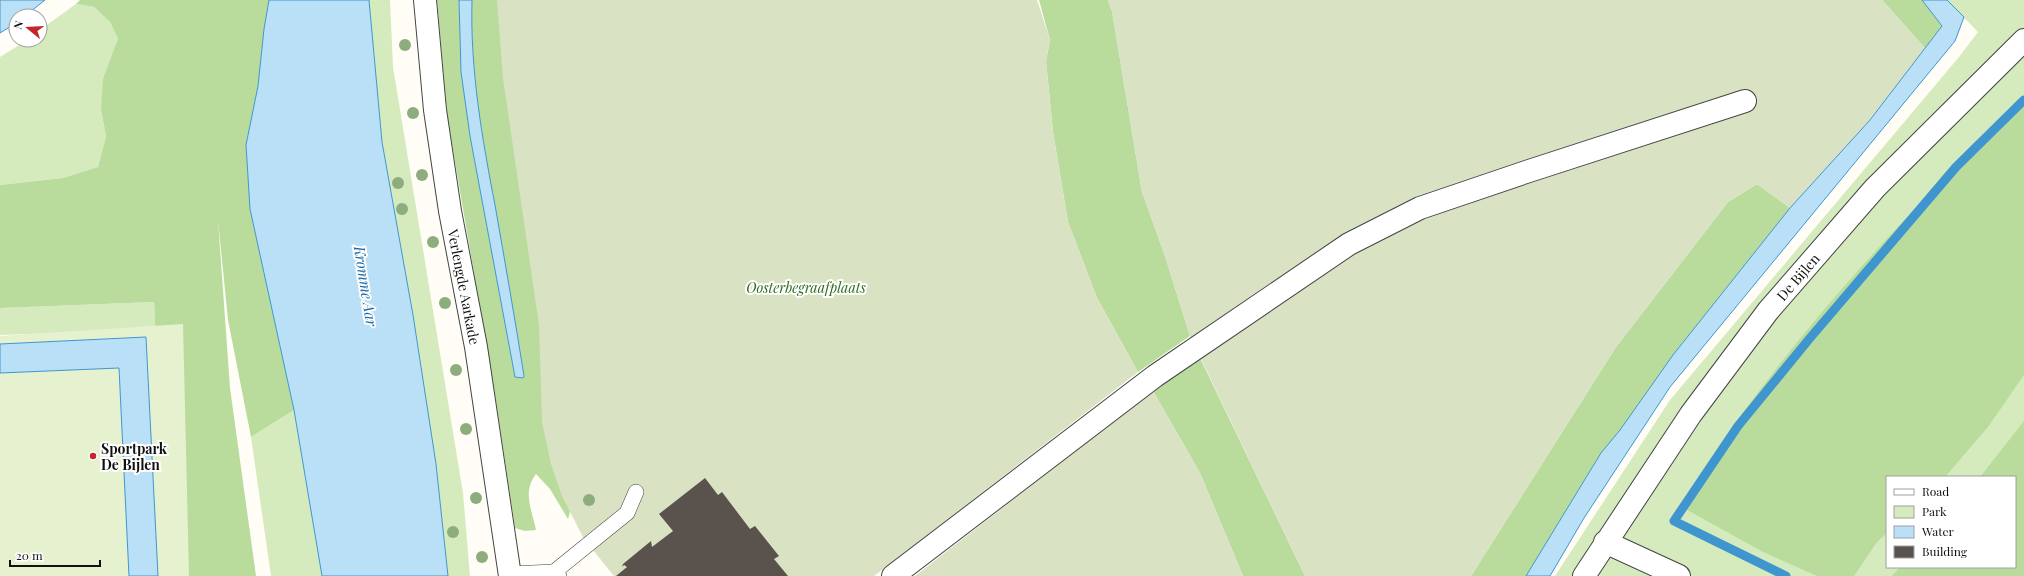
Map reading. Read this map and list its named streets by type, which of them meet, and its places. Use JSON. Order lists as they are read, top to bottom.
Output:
{
  "streets": {
    "street": ["De Bijlen", "Verlengde Aarkade"]
  },
  "water": ["Kromme Aar"],
  "parks": ["Oosterbegraafplaats"],
  "places": ["Sportpark De Bijlen"],
  "legend": [
    "Road",
    "Park",
    "Water",
    "Building"
  ],
  "scale_bar": "20 m",
  "north": "left"
}
